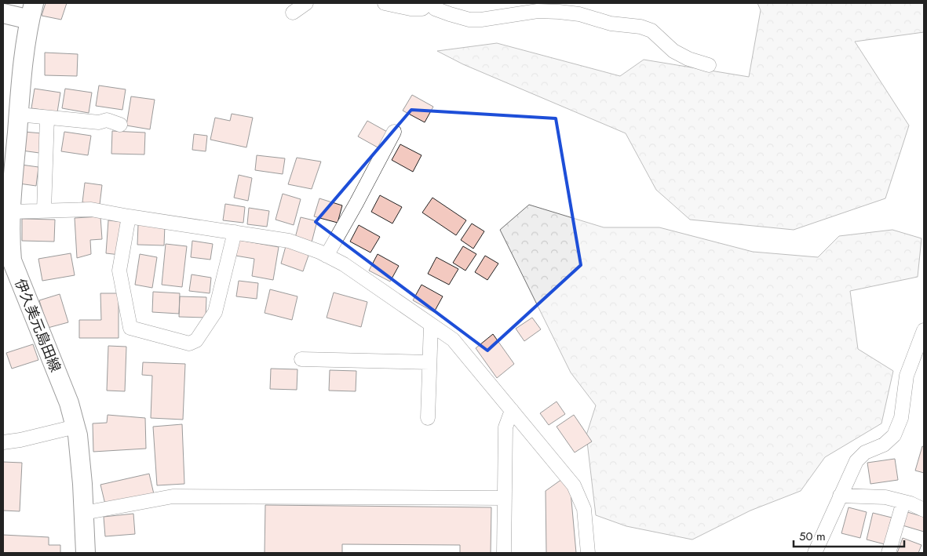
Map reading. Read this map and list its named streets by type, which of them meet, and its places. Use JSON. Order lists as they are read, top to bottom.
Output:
{
  "streets": {
    "main road": ["伊久美元島田線"]
  },
  "scale_bar": "50 m"
}
